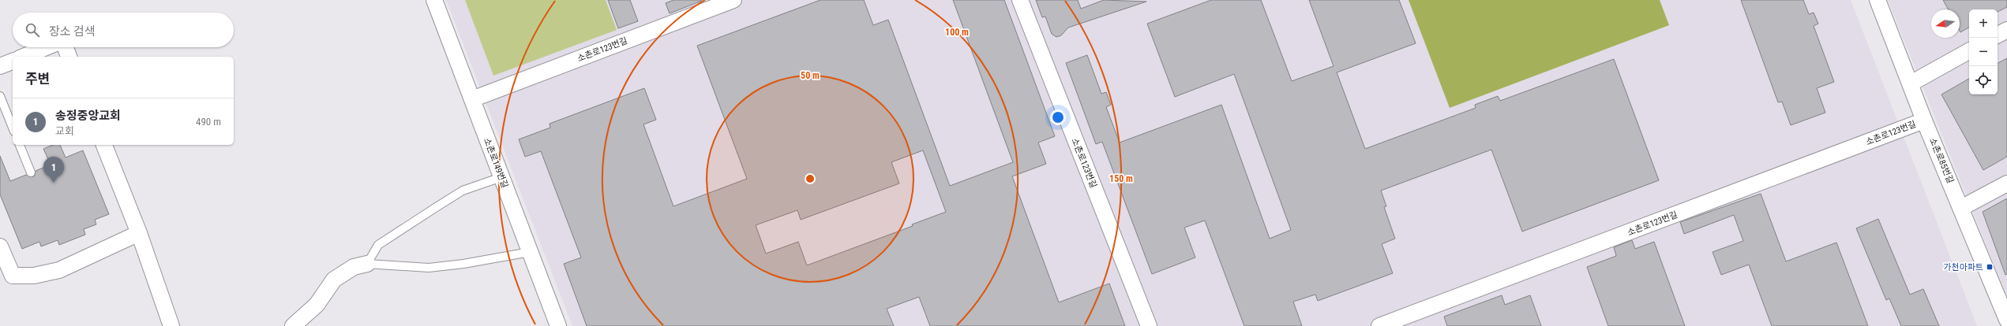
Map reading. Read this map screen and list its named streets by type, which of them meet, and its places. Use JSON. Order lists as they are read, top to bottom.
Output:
{
  "streets": {
    "street": ["소촌로123번길", "소촌로85번길", "소촌로149번길"]
  },
  "crossings": [
    ["소촌로123번길", "소촌로85번길"],
    ["소촌로123번길", "소촌로149번길"]
  ],
  "places": {
    "transit": ["가천아파트"]
  },
  "north": "left",
  "page": {
    "map_buttons": ["+", "−"],
    "search": "장소 검색",
    "heading": "주변",
    "list": [
      {
        "mark": "1",
        "name": "송정중앙교회",
        "note": "교회",
        "value": "490 m"
      }
    ],
    "pins": "1"
  },
  "rings": ["100 m", "50 m", "150 m"]
}
